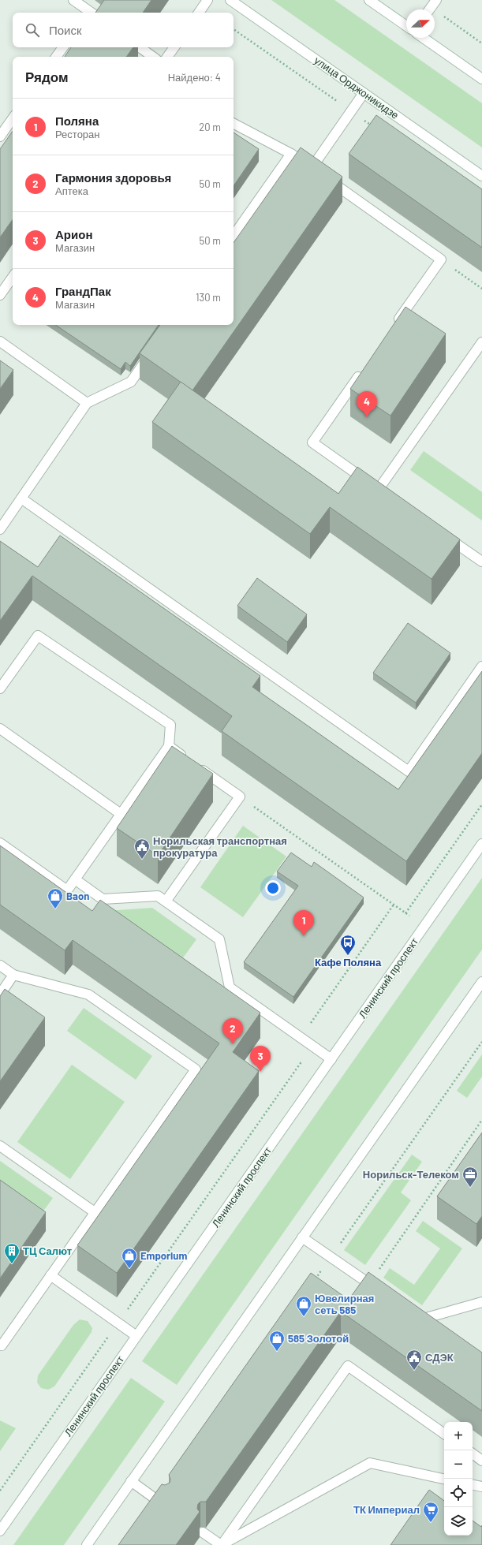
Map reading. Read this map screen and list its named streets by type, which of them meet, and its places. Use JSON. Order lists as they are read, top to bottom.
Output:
{
  "streets": {
    "main road": ["улица Орджоникидзе", "Ленинский проспект"]
  },
  "places": {
    "public building": ["Норильская транспортная прокуратура", "СДЭК"],
    "shop": [
      "Baon",
      "Emporium",
      "Ювелирная сеть 585",
      "585 Золотой"
    ],
    "bus stop": ["Кафе Поляна"],
    "office": ["Норильск-Телеком"],
    "building": ["ТЦ Салют"],
    "supermarket": ["ТК Империал"]
  },
  "north": "right",
  "page": {
    "search": "Поиск",
    "heading": ["Рядом", "Найдено: 4"],
    "list": [
      {
        "mark": "1",
        "name": "Поляна",
        "note": "Ресторан",
        "value": "20 m"
      },
      {
        "mark": "2",
        "name": "Гармония здоровья",
        "note": "Аптека",
        "value": "50 m"
      },
      {
        "mark": "3",
        "name": "Арион",
        "note": "Магазин",
        "value": "50 m"
      },
      {
        "mark": "4",
        "name": "ГрандПак",
        "note": "Магазин",
        "value": "130 m"
      }
    ],
    "pins": [
      "4",
      "1",
      "2",
      "3"
    ],
    "map_buttons": ["+", "−"]
  }
}
